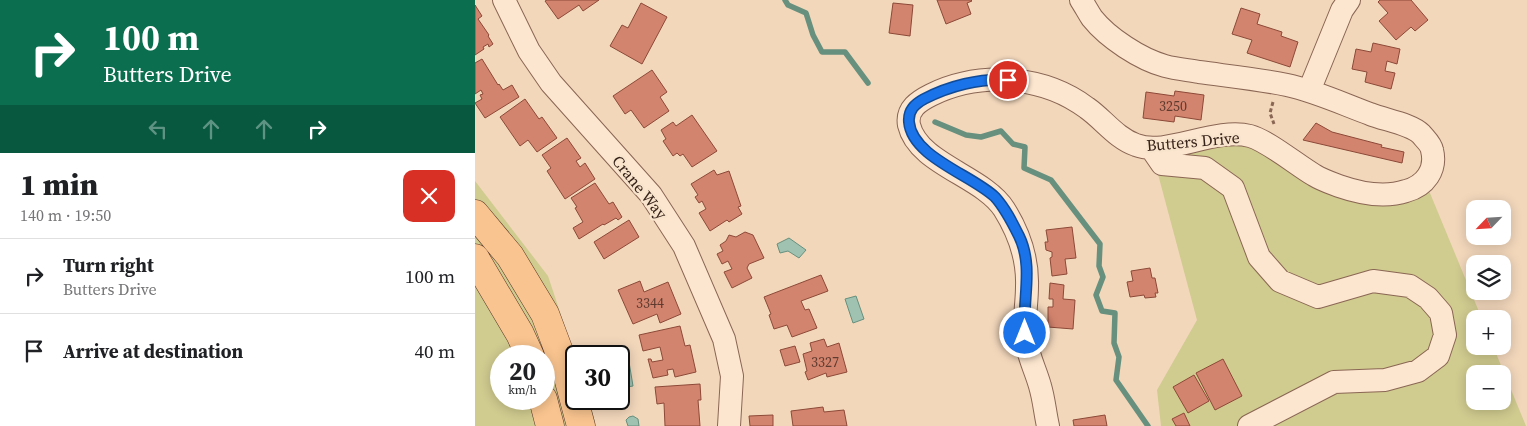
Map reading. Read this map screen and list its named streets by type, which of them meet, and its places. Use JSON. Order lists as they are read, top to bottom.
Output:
{
  "streets": {
    "street": ["Butters Drive", "Crane Way"]
  },
  "house_numbers": ["3250", "3344", "3327"],
  "north": "bottom left",
  "page": {
    "turn": ["100 m", "Butters Drive"],
    "heading": ["1 min", "140 m · 19:50"],
    "map_buttons": ["+", "−"],
    "list": [
      {
        "name": "Turn right",
        "note": "Butters Drive",
        "value": "100 m"
      },
      {
        "name": "Arrive at destination",
        "value": "40 m"
      }
    ],
    "speed": "20 km/h",
    "limit": "30"
  }
}
